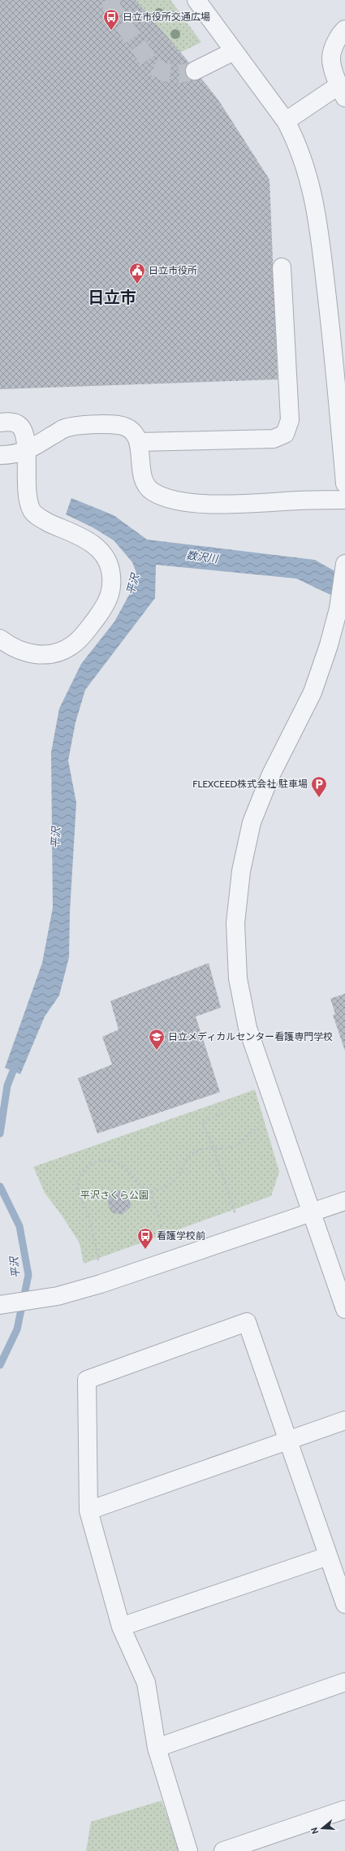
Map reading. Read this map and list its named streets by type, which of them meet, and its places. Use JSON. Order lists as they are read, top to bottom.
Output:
{
  "districts": ["日立市"],
  "water": ["数沢川", "平沢"],
  "parks": ["平沢さくら公園"],
  "places": {
    "bus stop": ["日立市役所交通広場", "看護学校前"],
    "public building": ["日立市役所"],
    "parking": ["FLEXCEED株式会社 駐車場"],
    "school or university": ["日立メディカルセンター看護専門学校"]
  },
  "north": "left"
}
